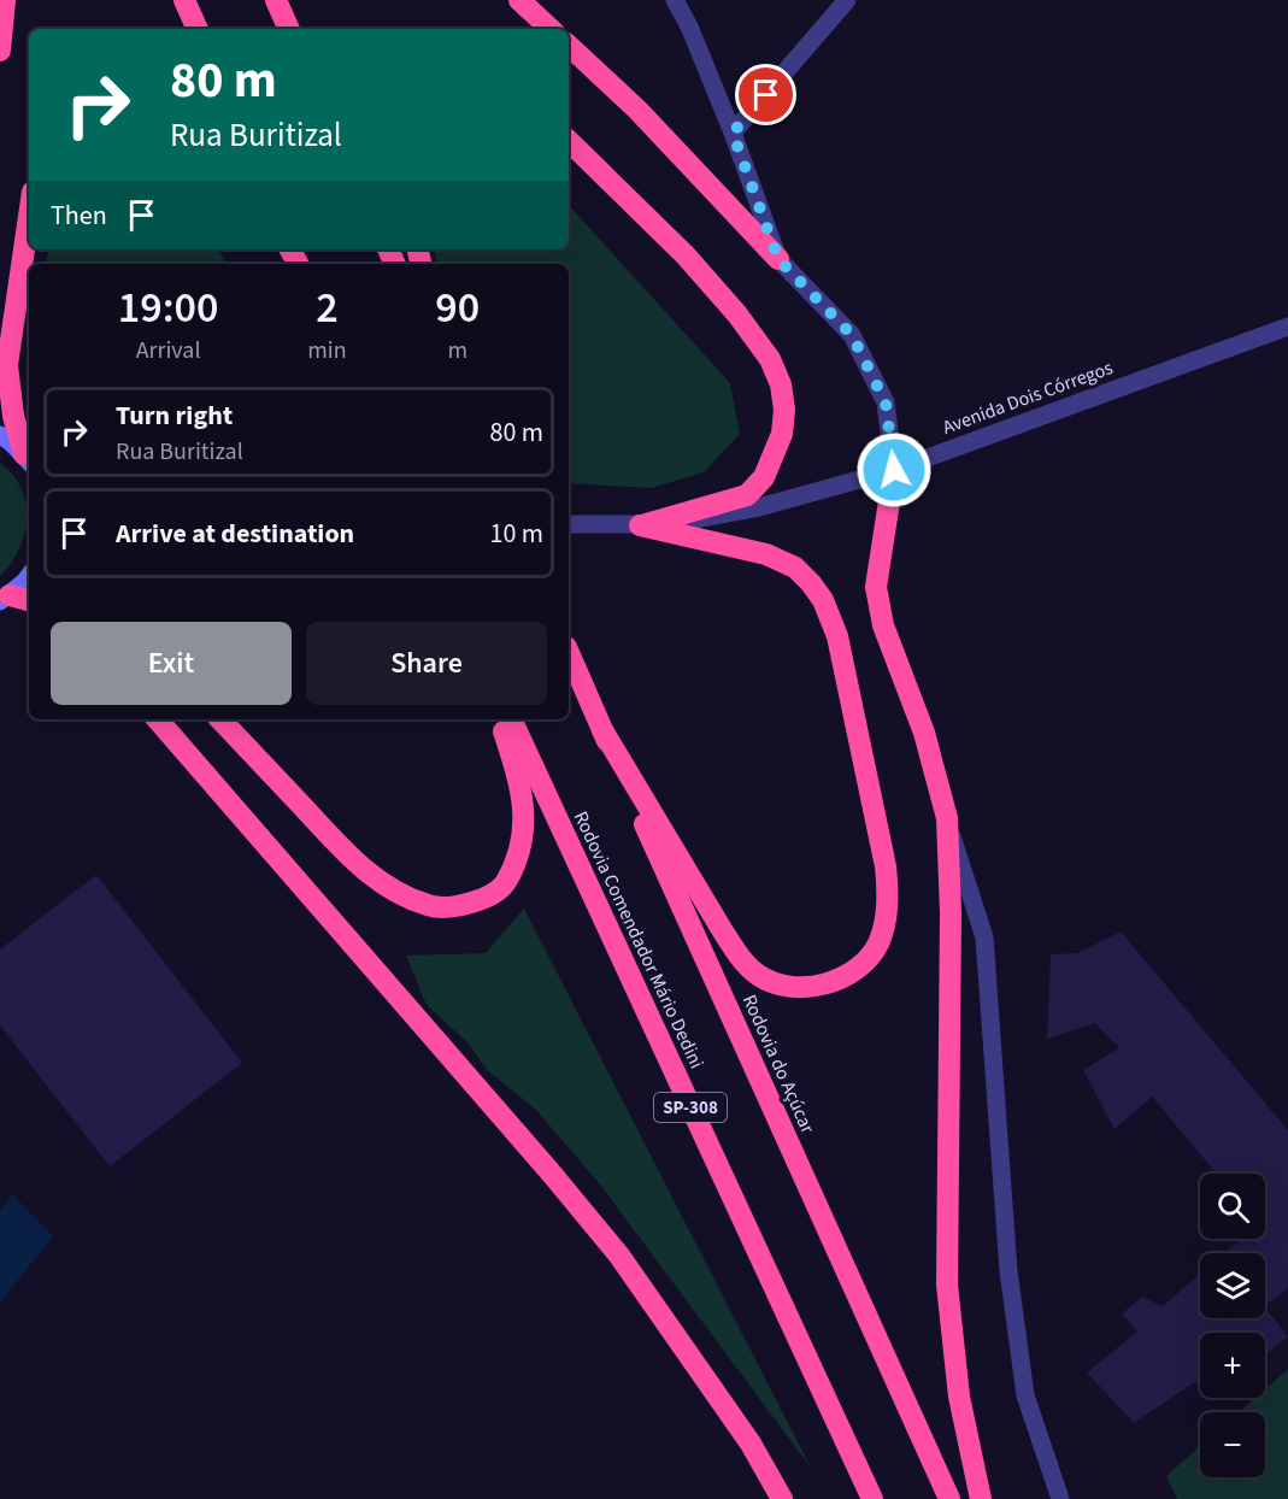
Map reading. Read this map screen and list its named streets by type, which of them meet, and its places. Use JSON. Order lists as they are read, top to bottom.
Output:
{
  "streets": {
    "highway": ["Rodovia Comendador Mário Dedini", "Rodovia do Açúcar", "SP-308"],
    "street": ["Avenida Dois Córregos"]
  },
  "page": {
    "turn": ["80 m", "Rua Buritizal"],
    "then": "Then",
    "eta": [
      "19:00",
      "Arrival",
      "2",
      "min",
      "90",
      "m"
    ],
    "list": [
      {
        "name": "Turn right",
        "note": "Rua Buritizal",
        "value": "80 m"
      },
      {
        "name": "Arrive at destination",
        "value": "10 m"
      }
    ],
    "buttons": ["Exit", "Share"],
    "map_buttons": ["+", "−"]
  }
}
